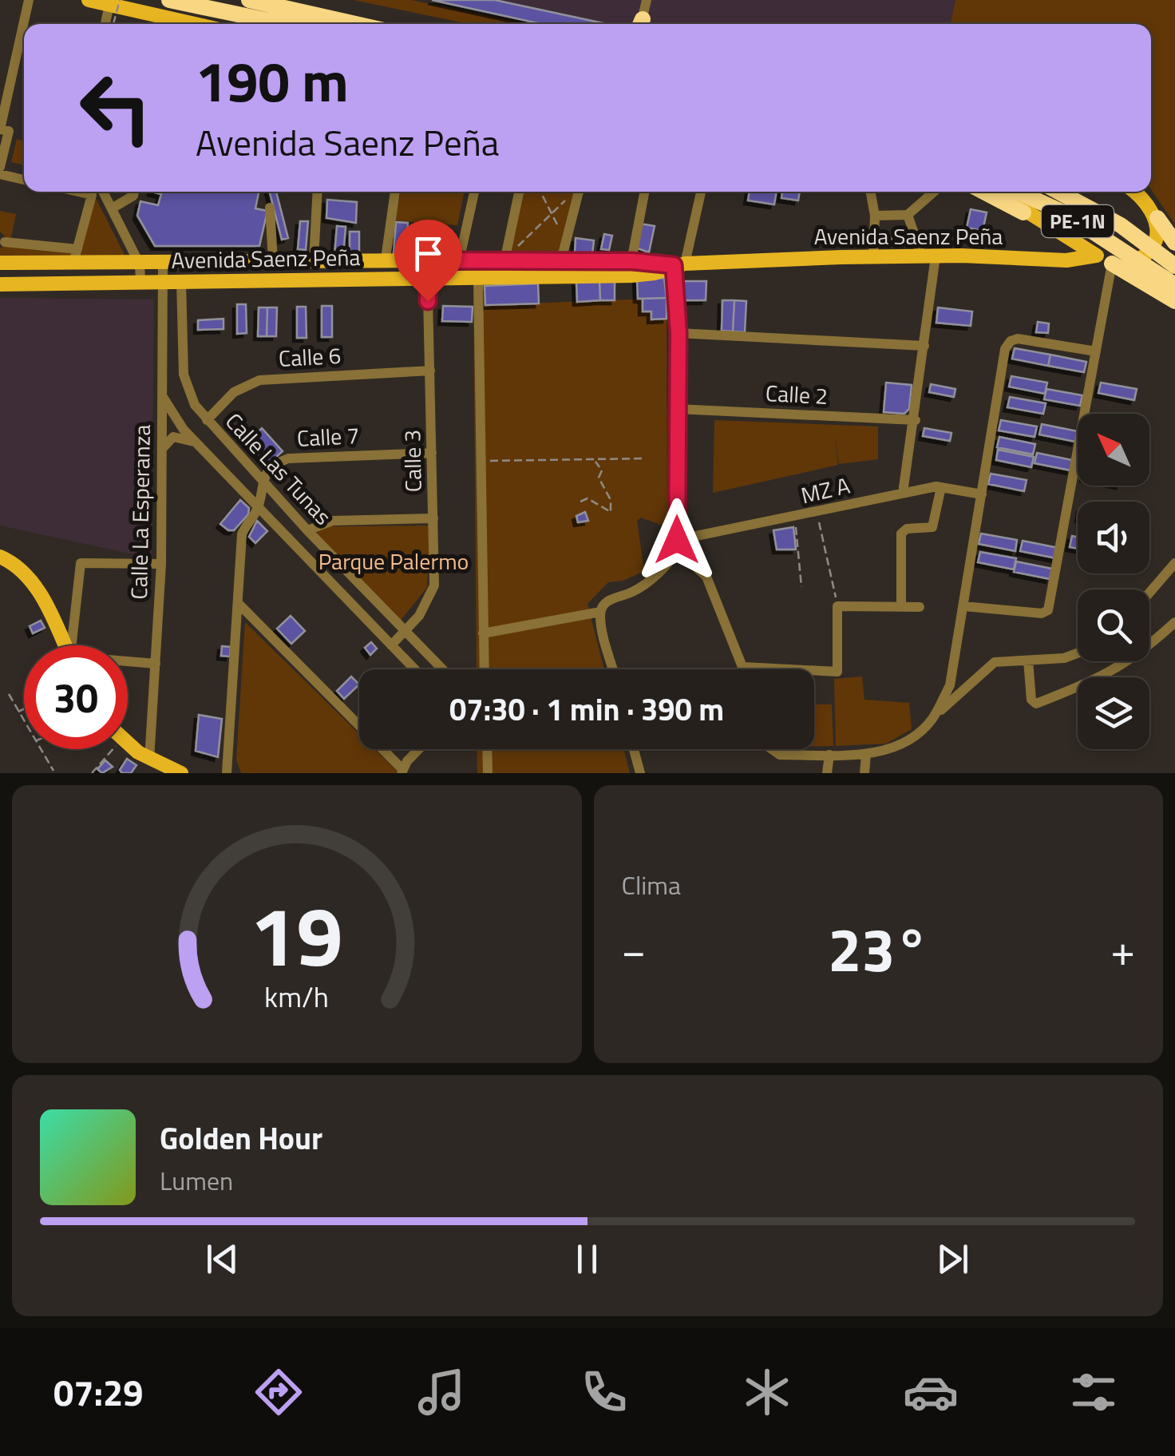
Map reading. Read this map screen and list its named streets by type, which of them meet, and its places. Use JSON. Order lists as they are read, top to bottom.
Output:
{
  "streets": {
    "highway": ["PE-1N"],
    "main road": ["Avenida Saenz Peña"],
    "street": [
      "Calle 6",
      "Calle 2",
      "Calle 7",
      "Calle 3",
      "Calle Las Tunas",
      "MZ A",
      "Calle La Esperanza"
    ]
  },
  "crossings": [
    ["Avenida Saenz Peña", "Calle 3"],
    ["Avenida Saenz Peña", "Calle Las Tunas"],
    ["Avenida Saenz Peña", "Calle La Esperanza"],
    ["Calle 6", "Calle 3"],
    ["Calle 6", "Calle Las Tunas"],
    ["Calle 7", "Calle 3"],
    ["Calle 7", "Calle Las Tunas"],
    ["Calle 3", "Calle Las Tunas"],
    ["Calle Las Tunas", "Calle La Esperanza"]
  ],
  "parks": ["Parque Palermo"],
  "north": "top left",
  "page": {
    "turn": ["190 m", "Avenida Saenz Peña"],
    "limit": "30",
    "trip": "07:30 · 1 min · 390 m",
    "tile": "Clima",
    "heat": ["−", "23°", "+"],
    "song": ["Golden Hour", "Lumen"],
    "tabs": "07:29",
    "gauge": ["19", "km/h"]
  }
}
